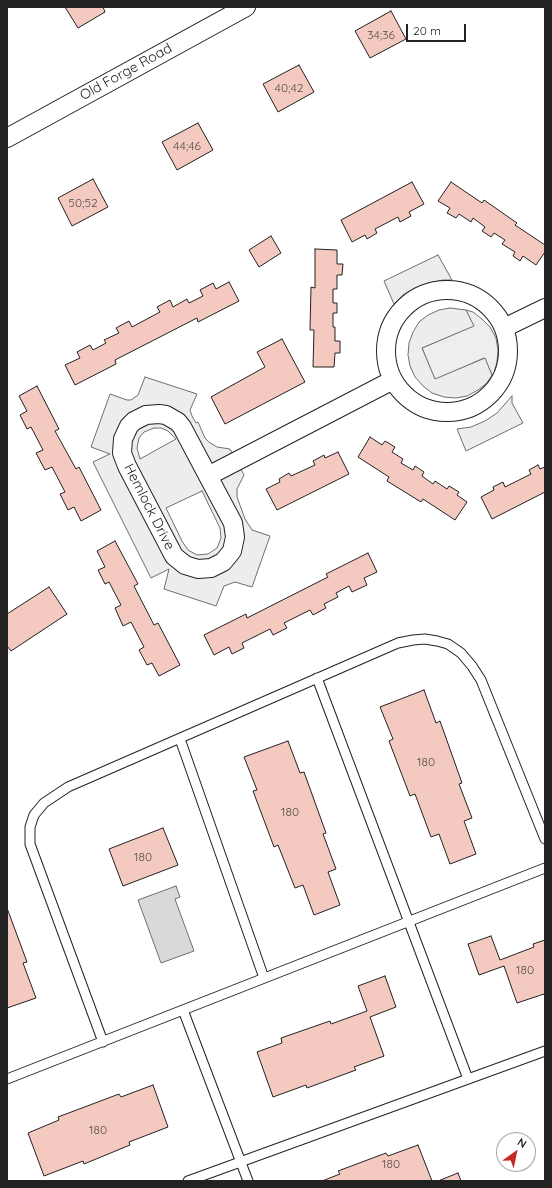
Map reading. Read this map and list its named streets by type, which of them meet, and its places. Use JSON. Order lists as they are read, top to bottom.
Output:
{
  "streets": {
    "street": ["Old Forge Road", "Hemlock Drive"]
  },
  "house_numbers": [
    "34;36",
    "40;42",
    "44;46",
    "50;52",
    "180",
    "180",
    "180",
    "180",
    "180",
    "180"
  ],
  "scale_bar": "20 m",
  "north": "top right"
}
